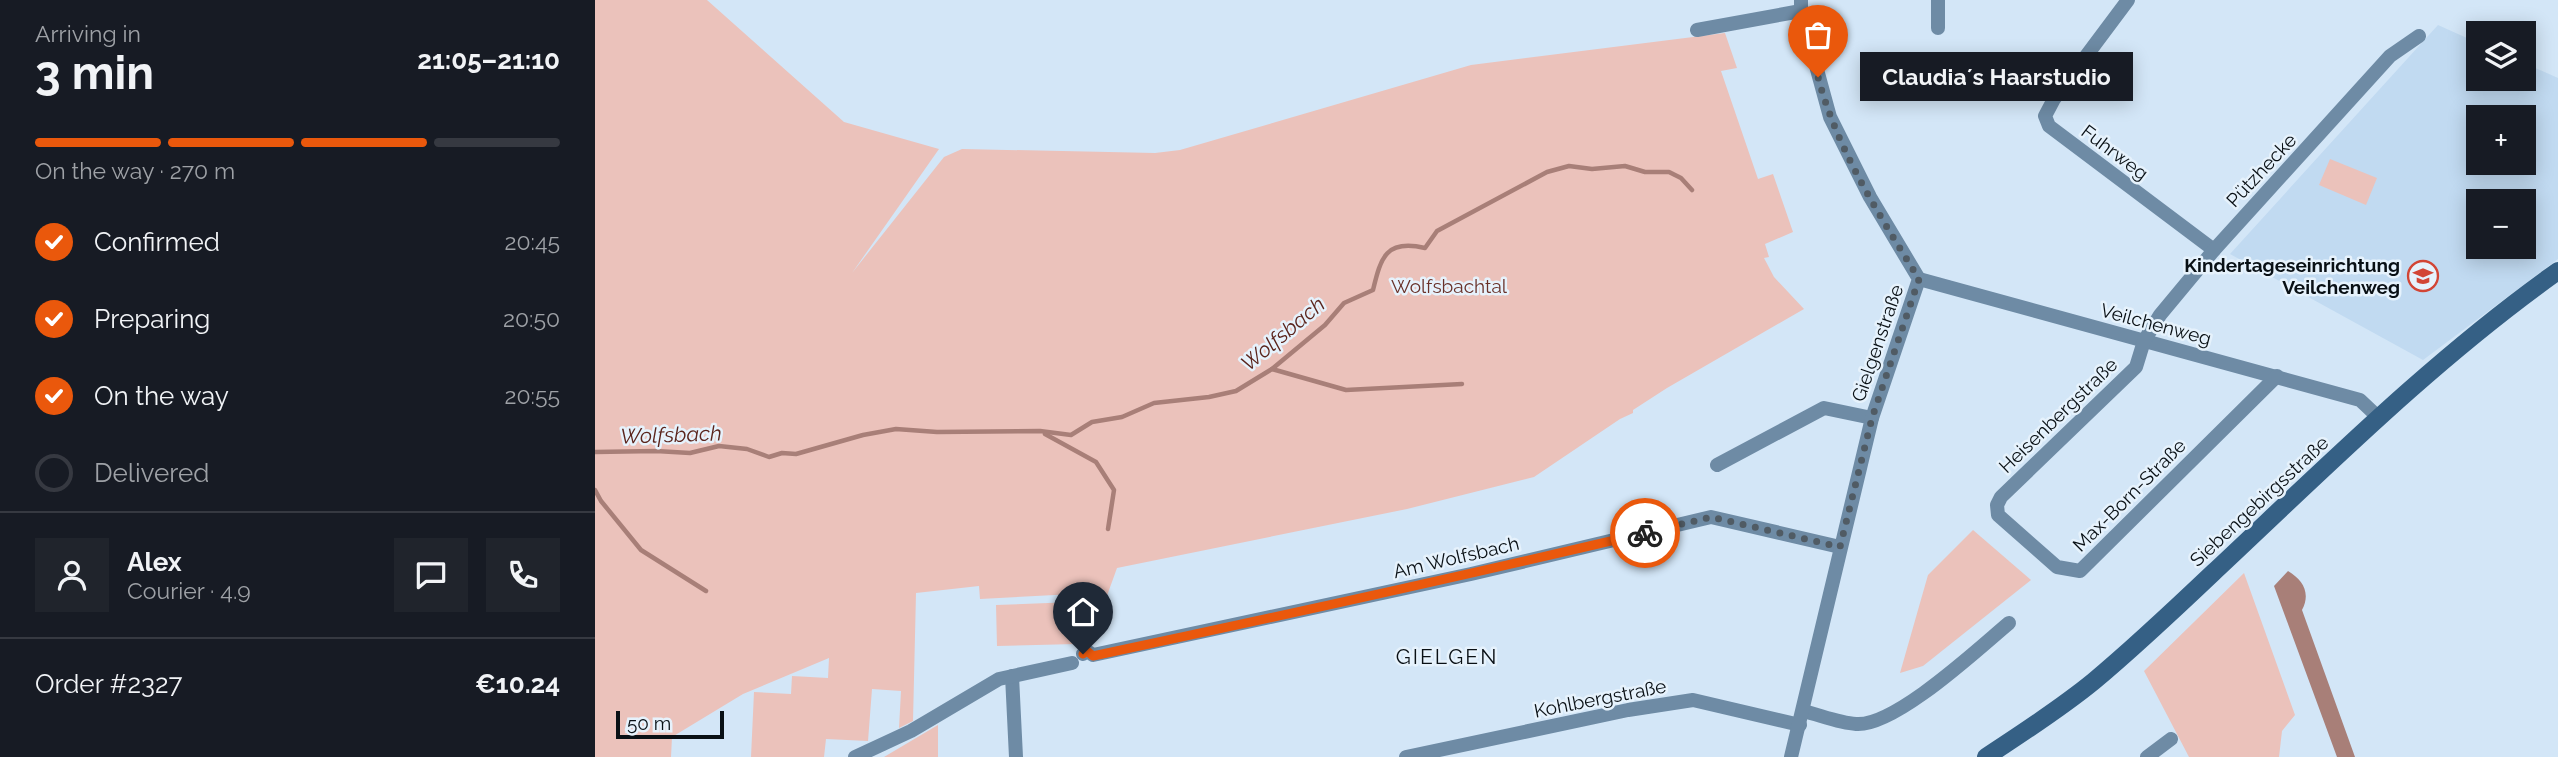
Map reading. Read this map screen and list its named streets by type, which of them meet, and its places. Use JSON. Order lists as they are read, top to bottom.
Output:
{
  "streets": {
    "main road": ["Siebengebirgsstraße"],
    "street": [
      "Fuhrweg",
      "Pützhecke",
      "Veilchenweg",
      "Gielgenstraße",
      "Heisenbergstraße",
      "Max-Born-Straße",
      "Am Wolfsbach",
      "Kohlbergstraße"
    ]
  },
  "crossings": [
    ["Fuhrweg", "Pützhecke"],
    ["Pützhecke", "Veilchenweg"],
    ["Pützhecke", "Heisenbergstraße"],
    ["Veilchenweg", "Gielgenstraße"],
    ["Veilchenweg", "Heisenbergstraße"],
    ["Veilchenweg", "Max-Born-Straße"],
    ["Veilchenweg", "Siebengebirgsstraße"],
    ["Gielgenstraße", "Am Wolfsbach"],
    ["Gielgenstraße", "Kohlbergstraße"],
    ["Heisenbergstraße", "Max-Born-Straße"]
  ],
  "districts": ["GIELGEN"],
  "water": ["Wolfsbach"],
  "parks": ["Wolfsbachtal"],
  "places": {
    "other": ["Claudia´s Haarstudio"],
    "school or university": ["Kindertageseinrichtung Veilchenweg"]
  },
  "scale_bar": "50 m",
  "page": {
    "heading": ["3 min", "Arriving in", "21:05–21:10"],
    "panel": [
      "Alex",
      "Courier · 4.9",
      "Order #2327",
      "€10.24"
    ],
    "map_buttons": ["+", "−"],
    "bubble": "Claudia´s Haarstudio",
    "bar": "On the way · 270 m",
    "list": [
      ["Confirmed", "20:45"],
      ["Preparing", "20:50"],
      ["On the way", "20:55"],
      "Delivered"
    ],
    "scale": "50 m"
  }
}
